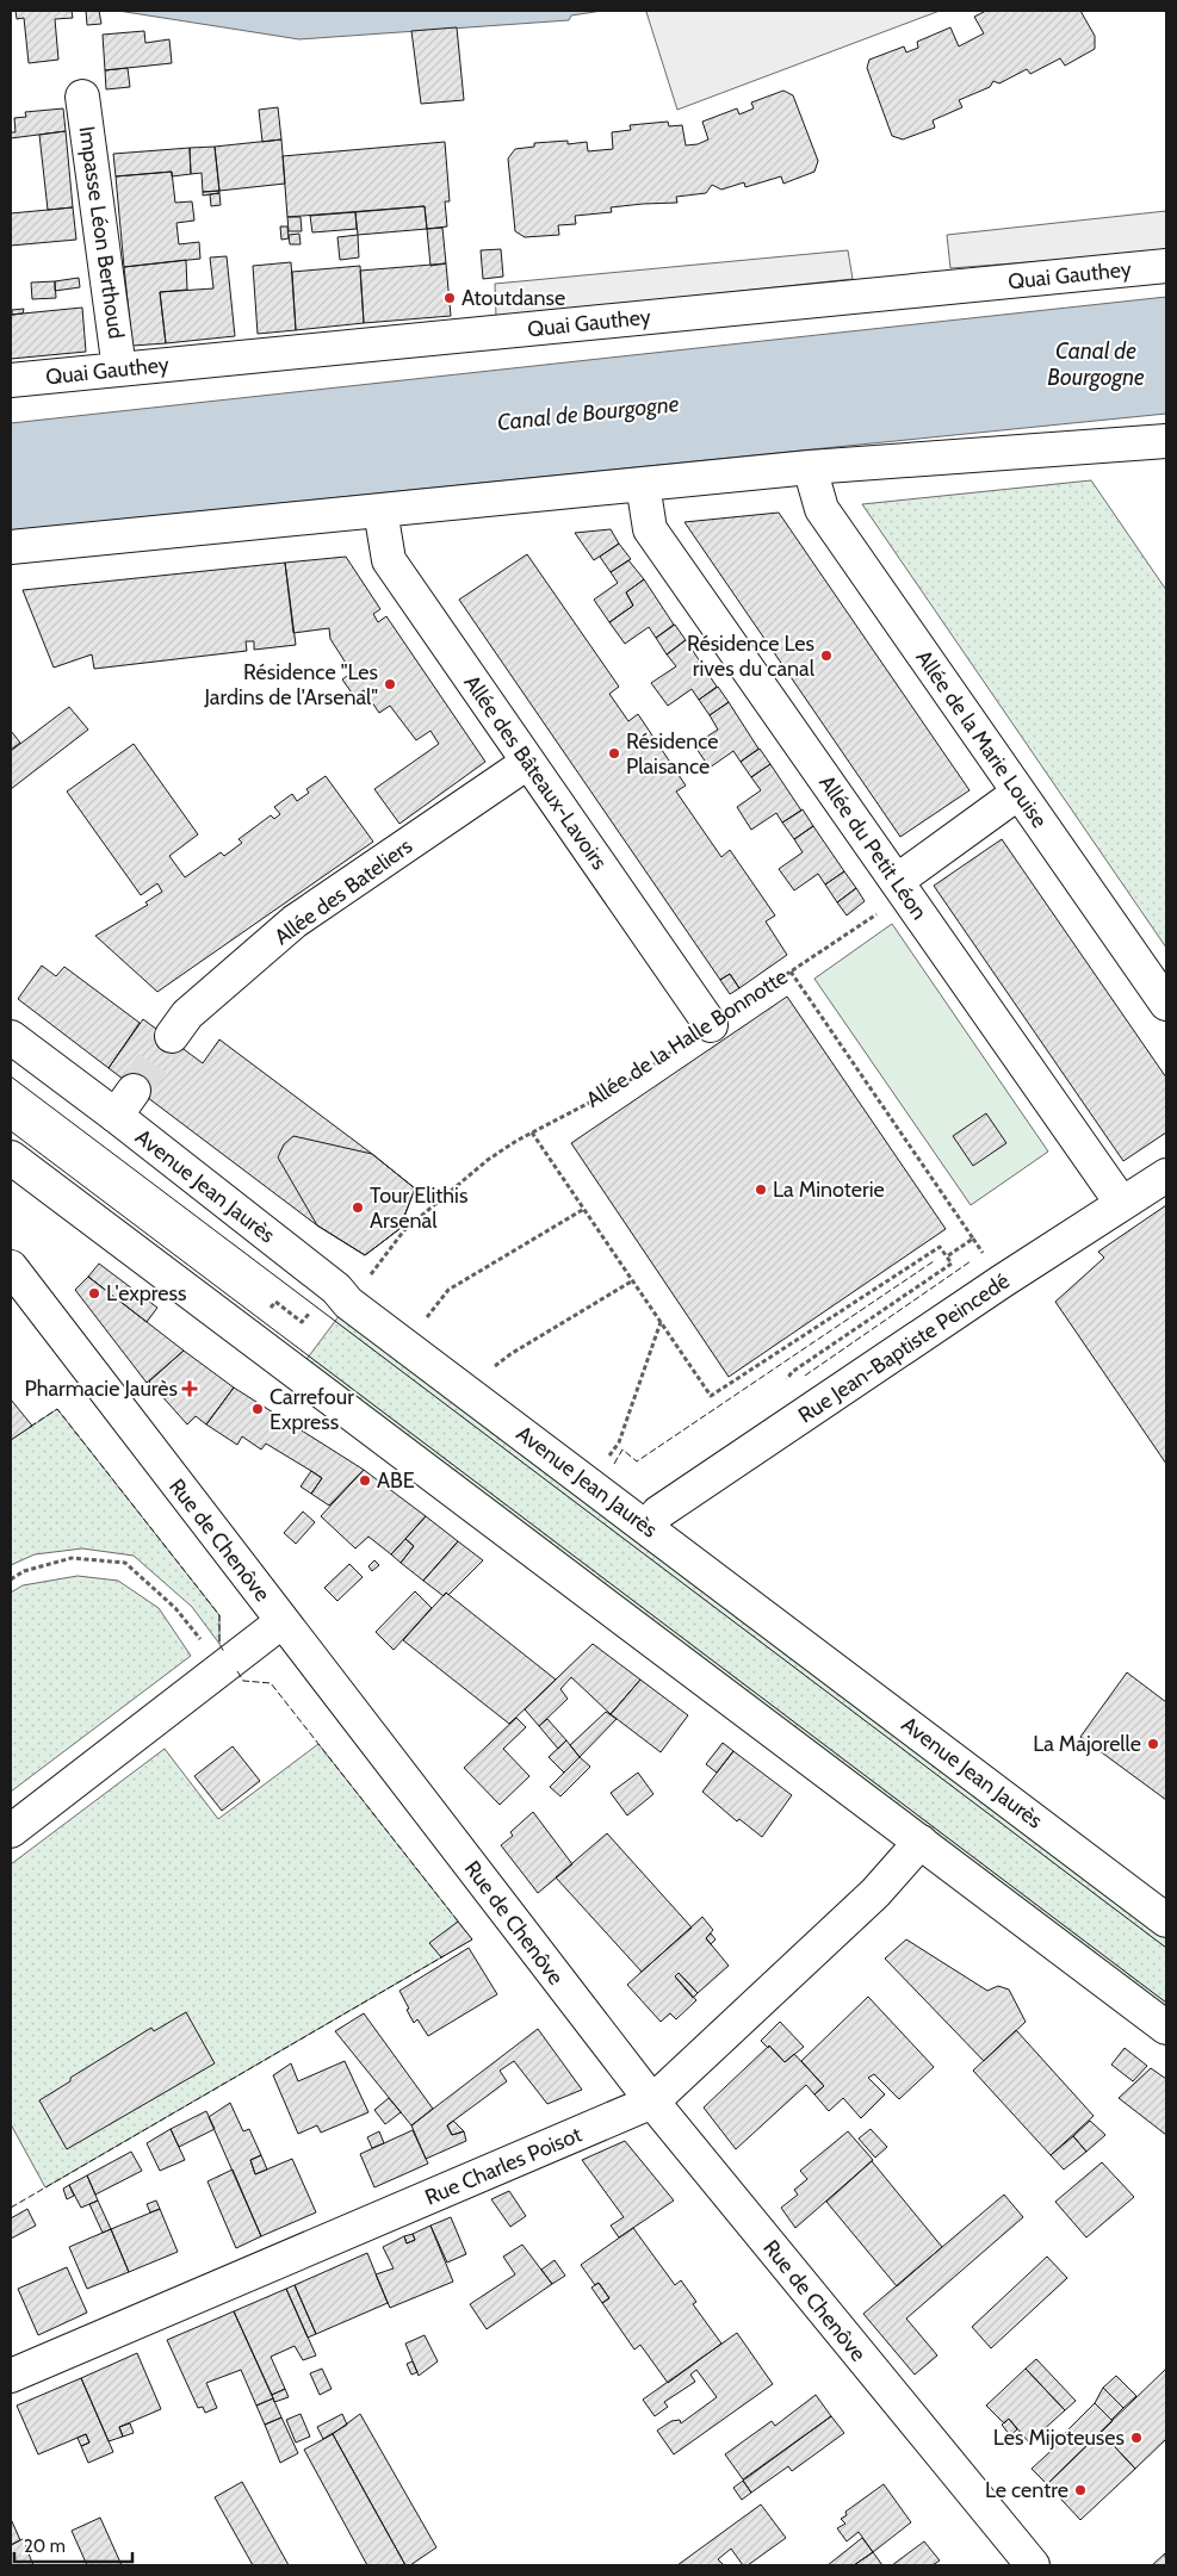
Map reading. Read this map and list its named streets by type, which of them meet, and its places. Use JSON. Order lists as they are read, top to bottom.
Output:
{
  "streets": {
    "street": [
      "Impasse Léon Berthoud",
      "Quai Gauthey",
      "Allée de la Marie Louise",
      "Allée des Bâteaux-Lavoirs",
      "Allée du Petit Léon",
      "Allée des Bateliers",
      "Avenue Jean Jaurès",
      "Rue Jean-Baptiste Peincedé",
      "Rue de Chenôve",
      "Rue Charles Poisot"
    ],
    "path": ["Allée de la Halle Bonnotte"]
  },
  "crossings": [
    ["Impasse Léon Berthoud", "Quai Gauthey"],
    ["Allée des Bâteaux-Lavoirs", "Allée des Bateliers"],
    ["Allée des Bâteaux-Lavoirs", "Allée de la Halle Bonnotte"],
    ["Allée du Petit Léon", "Allée de la Halle Bonnotte"],
    ["Allée du Petit Léon", "Rue Jean-Baptiste Peincedé"],
    ["Allée de la Halle Bonnotte", "Avenue Jean Jaurès"],
    ["Avenue Jean Jaurès", "Rue Jean-Baptiste Peincedé"],
    ["Rue de Chenôve", "Rue Charles Poisot"]
  ],
  "water": ["Canal de Bourgogne"],
  "places": {
    "other": [
      "Atoutdanse",
      "Résidence Les rives du canal",
      "Résidence \"Les Jardins de l'Arsenal\"",
      "Résidence Plaisance",
      "La Minoterie",
      "Tour Elithis Arsenal",
      "L'express",
      "Carrefour Express",
      "ABE",
      "La Majorelle",
      "Les Mijoteuses",
      "Le centre"
    ],
    "health": ["Pharmacie Jaurès"]
  },
  "scale_bar": "20 m"
}
